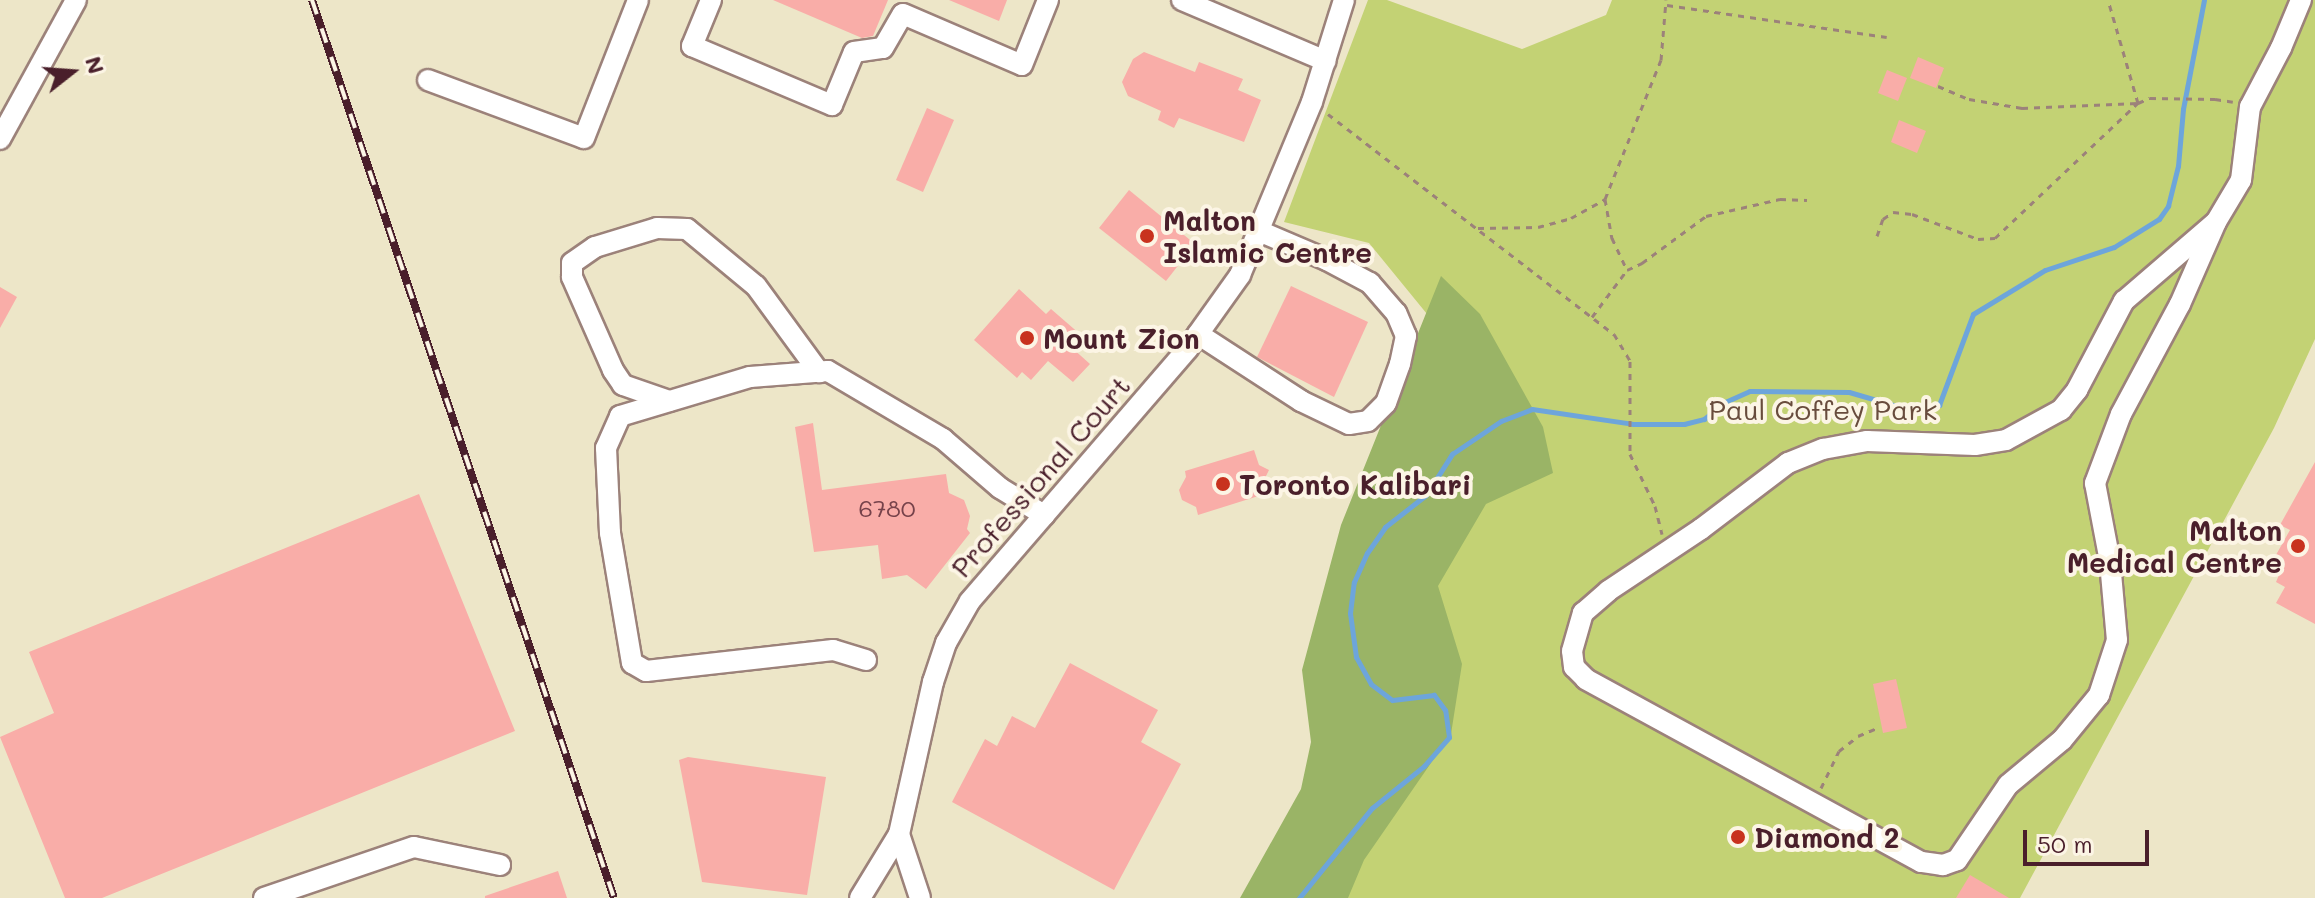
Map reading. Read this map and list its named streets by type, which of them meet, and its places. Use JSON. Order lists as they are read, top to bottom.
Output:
{
  "streets": {
    "street": ["Professional Court"]
  },
  "parks": ["Paul Coffey Park"],
  "places": [
    "Malton Islamic Centre",
    "Mount Zion",
    "Toronto Kalibari",
    "Malton Medical Centre",
    "Diamond 2"
  ],
  "house_numbers": ["6780"],
  "scale_bar": "50 m",
  "north": "right"
}
